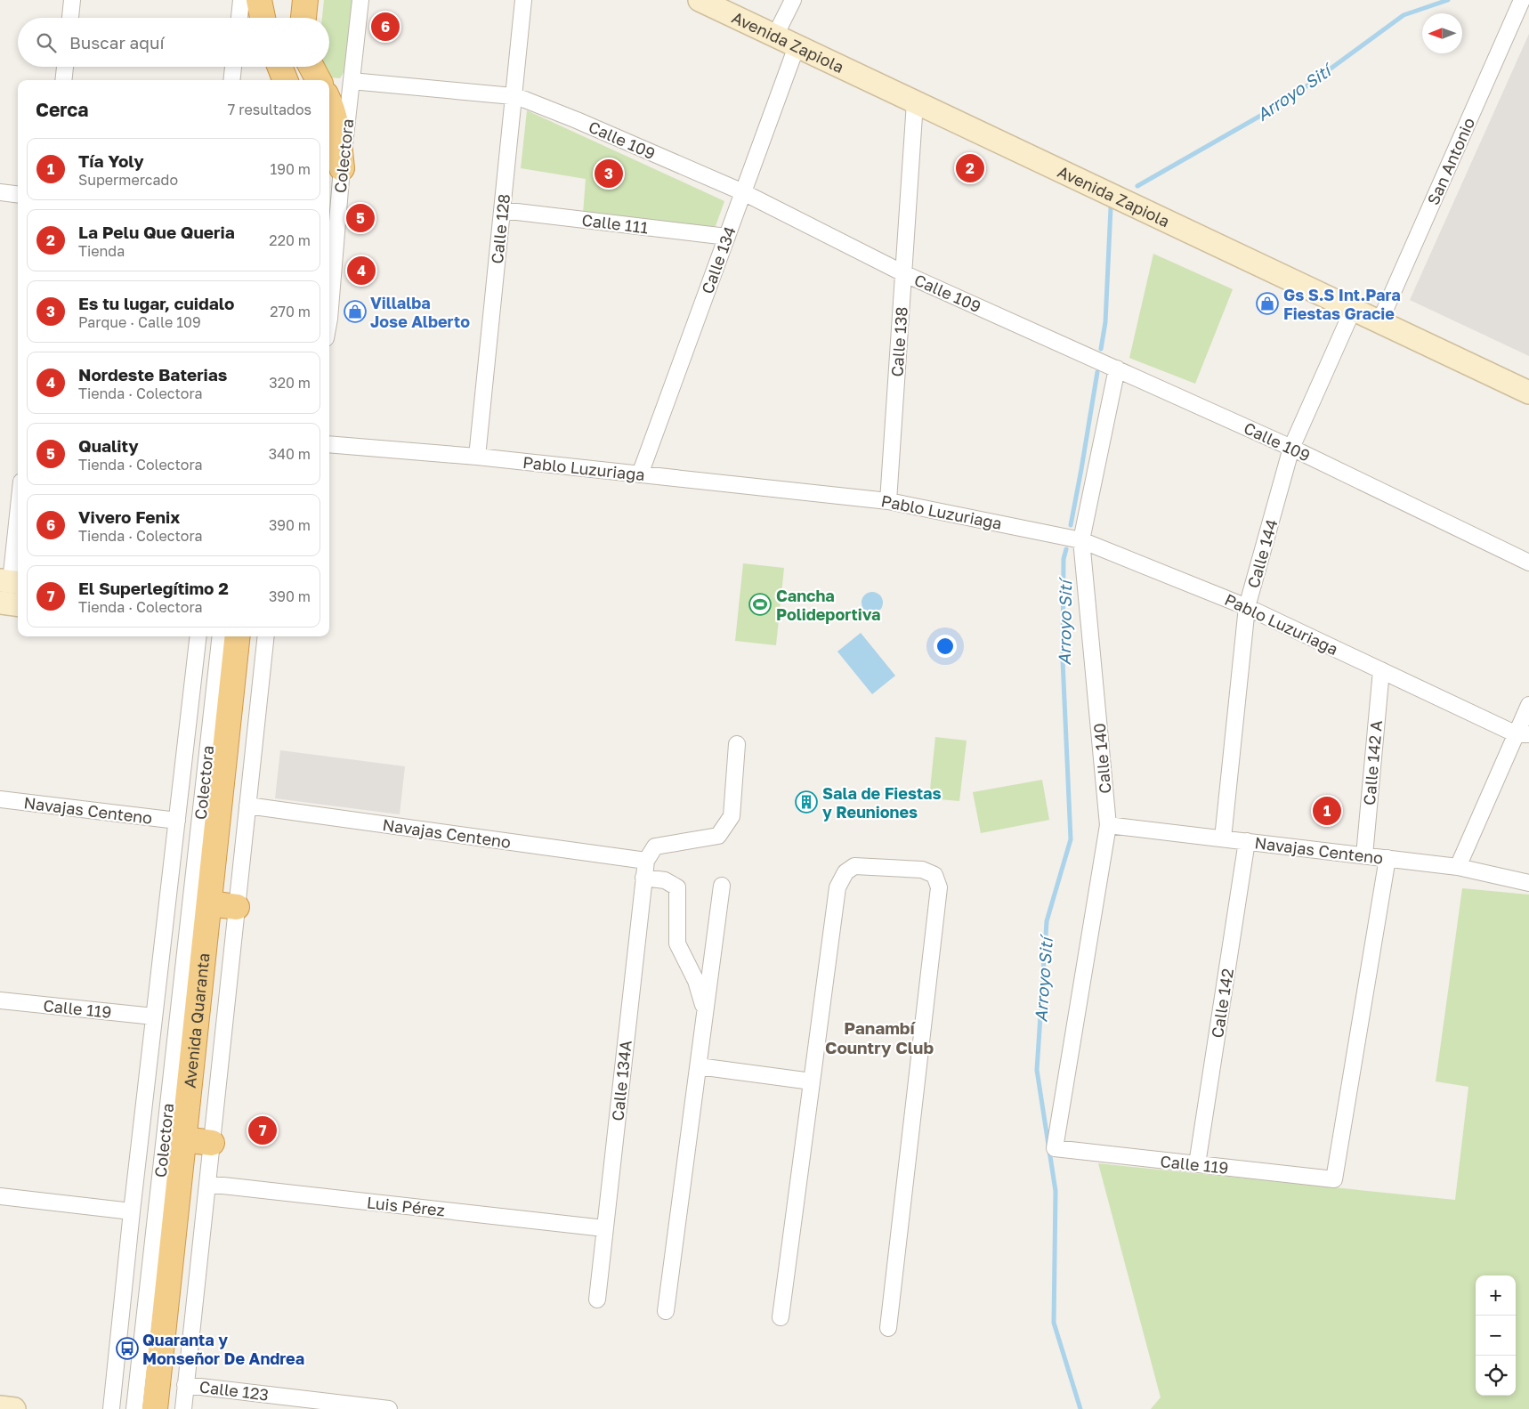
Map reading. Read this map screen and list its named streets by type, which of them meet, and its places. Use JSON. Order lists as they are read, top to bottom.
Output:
{
  "streets": {
    "highway": ["Avenida Quaranta"],
    "main road": ["Avenida Zapiola"],
    "street": [
      "Calle 109",
      "Colectora",
      "San Antonio",
      "Calle 111",
      "Calle 128",
      "Calle 134",
      "Calle 138",
      "Pablo Luzuriaga",
      "Calle 144",
      "Calle 140",
      "Calle 142 A",
      "Navajas Centeno",
      "Calle 142",
      "Calle 119",
      "Calle 134A",
      "Luis Pérez",
      "Calle 123"
    ]
  },
  "crossings": [
    ["Avenida Zapiola", "San Antonio"],
    ["Avenida Zapiola", "Calle 134"],
    ["Avenida Zapiola", "Calle 138"],
    ["Avenida Zapiola", "Calle 144"],
    ["Calle 109", "Colectora"],
    ["Calle 109", "Calle 128"],
    ["Calle 109", "Calle 134"],
    ["Calle 109", "Calle 138"],
    ["Calle 109", "Calle 144"],
    ["Calle 109", "Calle 140"],
    ["Calle 111", "Calle 128"],
    ["Calle 111", "Calle 134"],
    ["Calle 128", "Pablo Luzuriaga"],
    ["Calle 134", "Pablo Luzuriaga"],
    ["Calle 138", "Pablo Luzuriaga"],
    ["Pablo Luzuriaga", "Calle 144"],
    ["Pablo Luzuriaga", "Calle 140"],
    ["Pablo Luzuriaga", "Calle 142 A"],
    ["Calle 144", "Navajas Centeno"],
    ["Calle 140", "Navajas Centeno"],
    ["Calle 140", "Calle 119"],
    ["Calle 142 A", "Navajas Centeno"],
    ["Navajas Centeno", "Calle 142"],
    ["Navajas Centeno", "Calle 119"],
    ["Navajas Centeno", "Calle 134A"],
    ["Calle 142", "Calle 119"],
    ["Calle 134A", "Luis Pérez"]
  ],
  "districts": ["Panambí Country Club"],
  "water": ["Arroyo Sití"],
  "places": {
    "shop": ["Gs S.S Int.Para Fiestas Gracie", "Villalba Jose Alberto"],
    "sports": ["Cancha Polideportiva"],
    "building": ["Sala de Fiestas y Reuniones"],
    "bus stop": ["Quaranta y Monseñor De Andrea"]
  },
  "north": "left",
  "page": {
    "pins": [
      "6",
      "2",
      "3",
      "5",
      "4",
      "1",
      "7"
    ],
    "search": "Buscar aquí",
    "heading": ["Cerca", "7 resultados"],
    "list": [
      {
        "mark": "1",
        "name": "Tía Yoly",
        "note": "Supermercado",
        "value": "190 m"
      },
      {
        "mark": "2",
        "name": "La Pelu Que Queria",
        "note": "Tienda",
        "value": "220 m"
      },
      {
        "mark": "3",
        "name": "Es tu lugar, cuidalo",
        "note": "Parque · Calle 109",
        "value": "270 m"
      },
      {
        "mark": "4",
        "name": "Nordeste Baterias",
        "note": "Tienda · Colectora",
        "value": "320 m"
      },
      {
        "mark": "5",
        "name": "Quality",
        "note": "Tienda · Colectora",
        "value": "340 m"
      },
      {
        "mark": "6",
        "name": "Vivero Fenix",
        "note": "Tienda · Colectora",
        "value": "390 m"
      },
      {
        "mark": "7",
        "name": "El Superlegítimo 2",
        "note": "Tienda · Colectora",
        "value": "390 m"
      }
    ],
    "map_buttons": ["+", "−"]
  }
}
